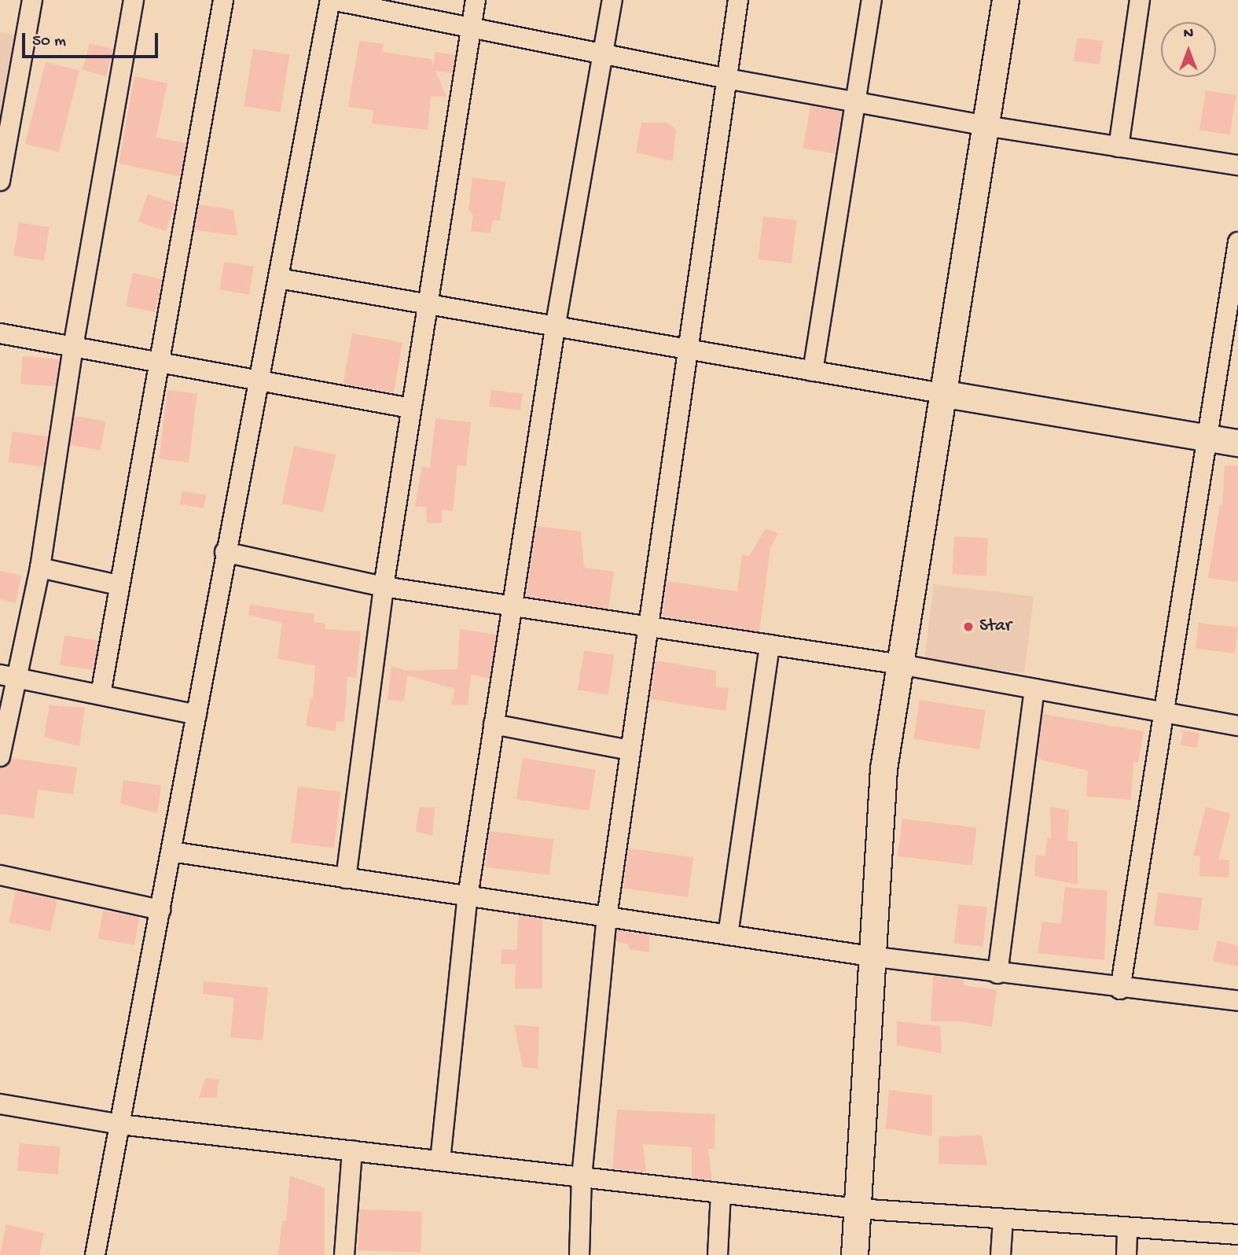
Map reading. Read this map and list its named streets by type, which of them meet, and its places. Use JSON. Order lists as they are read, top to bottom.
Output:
{
  "places": ["Star"],
  "scale_bar": "50 m",
  "north": "top"
}
